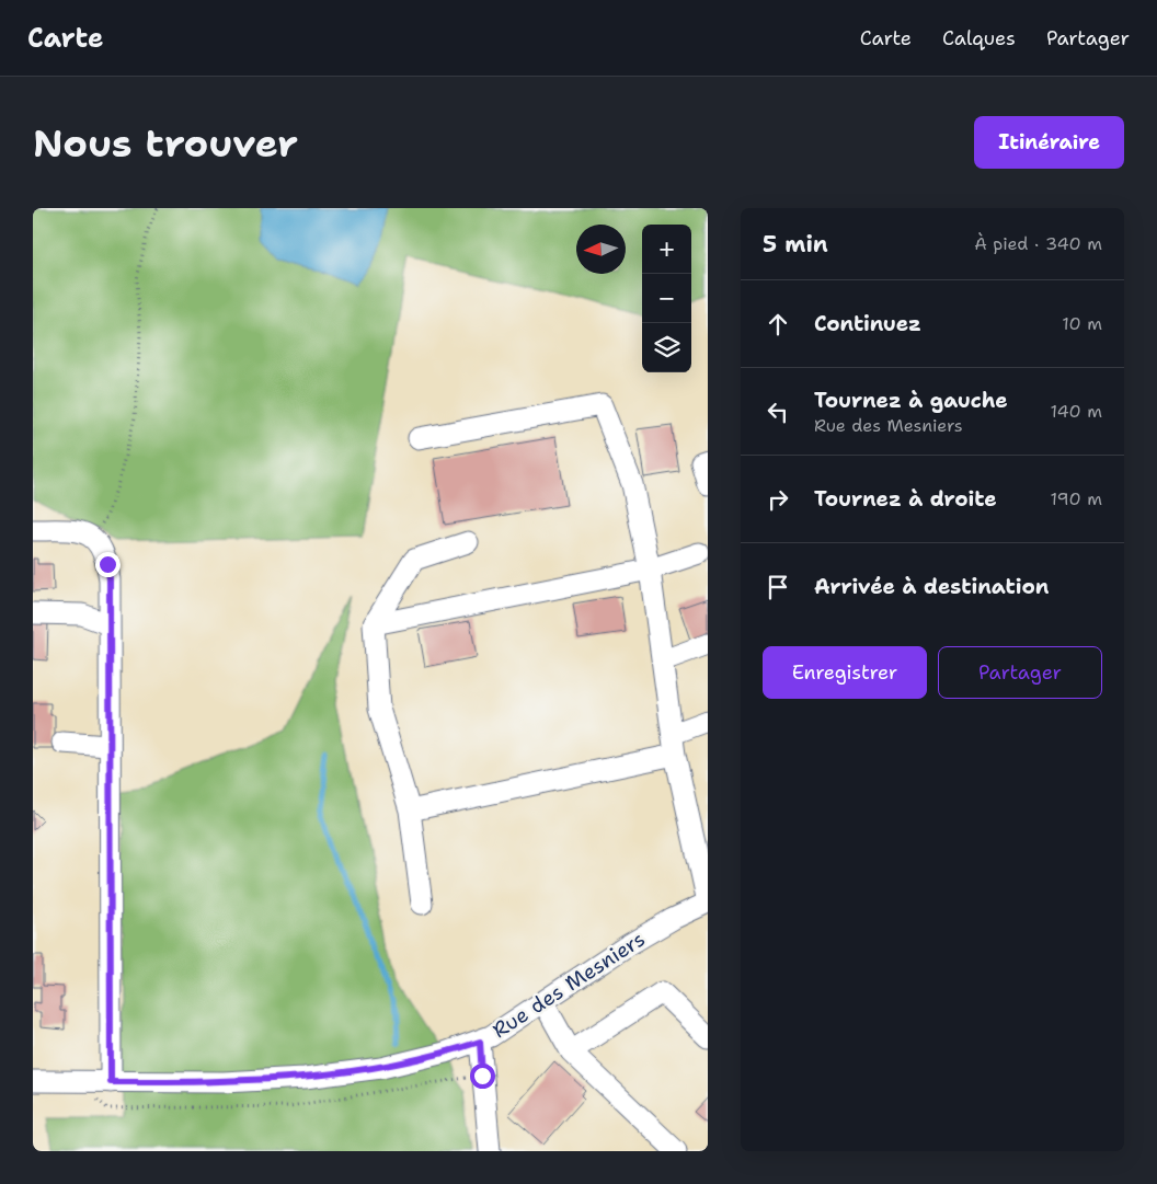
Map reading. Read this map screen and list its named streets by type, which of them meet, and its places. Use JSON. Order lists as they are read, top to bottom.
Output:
{
  "streets": {
    "street": ["Rue des Mesniers"]
  },
  "north": "left",
  "page": {
    "header": "Carte",
    "nav": ["Carte", "Calques", "Partager"],
    "buttons": [
      "Itinéraire",
      ["Enregistrer", "Partager"]
    ],
    "title": "Nous trouver",
    "heading": ["5 min", "À pied · 340 m"],
    "map_buttons": ["+", "−"],
    "list": [
      ["Continuez", "10 m"],
      ["Tournez à gauche", "Rue des Mesniers", "140 m"],
      ["Tournez à droite", "190 m"],
      "Arrivée à destination"
    ]
  }
}
